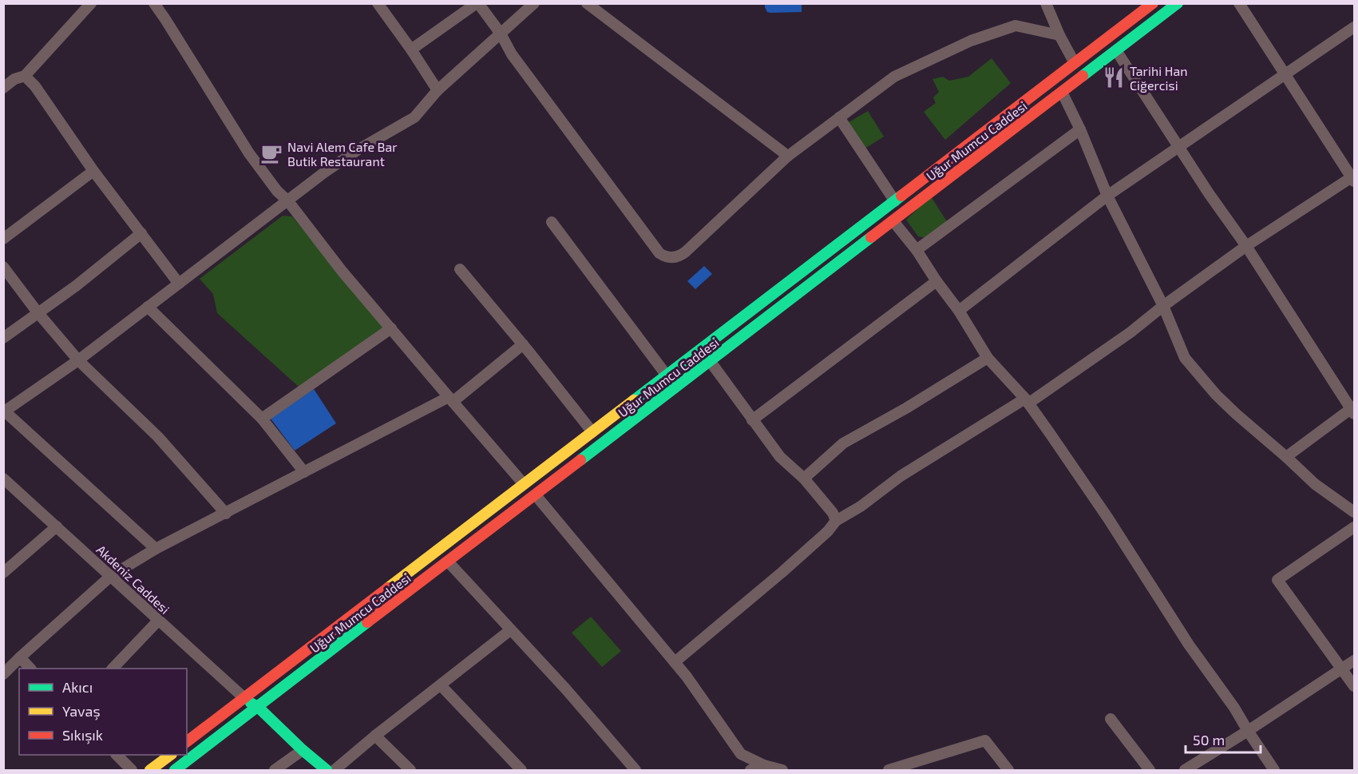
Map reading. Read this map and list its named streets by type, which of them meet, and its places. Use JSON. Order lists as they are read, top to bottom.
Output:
{
  "streets": {
    "street": ["Uğur Mumcu Caddesi", "Akdeniz Caddesi"]
  },
  "crossings": [
    ["Uğur Mumcu Caddesi", "Akdeniz Caddesi"]
  ],
  "places": {
    "restaurant": ["Tarihi Han Ciğercisi"],
    "cafe": ["Navi Alem Cafe Bar Butik Restaurant"]
  },
  "legend": ["Akıcı", "Yavaş", "Sıkışık"],
  "scale_bar": "50 m"
}
